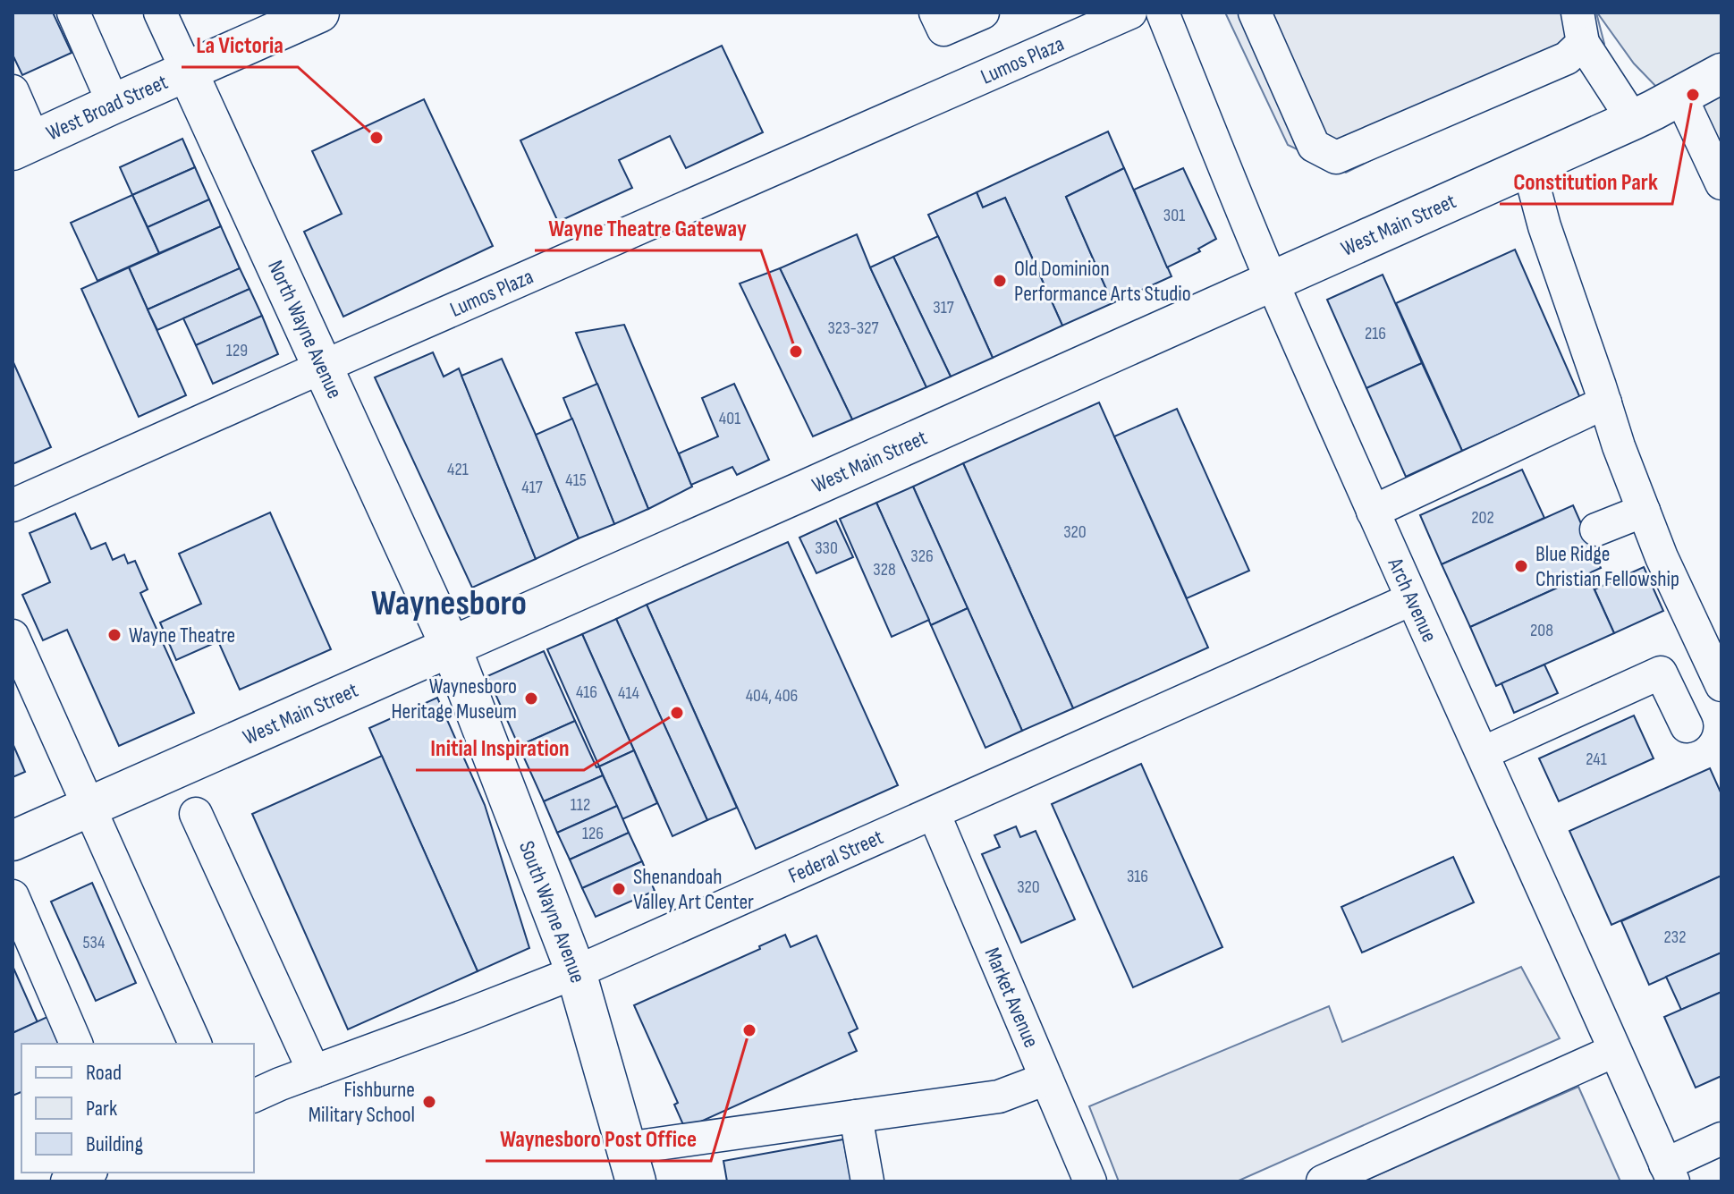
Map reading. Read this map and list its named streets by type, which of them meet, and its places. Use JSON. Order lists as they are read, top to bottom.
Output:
{
  "streets": {
    "main road": [
      "West Broad Street",
      "West Main Street",
      "North Wayne Avenue",
      "South Wayne Avenue"
    ],
    "street": [
      "Lumos Plaza",
      "Arch Avenue",
      "Federal Street",
      "Market Avenue"
    ]
  },
  "crossings": [
    ["Lumos Plaza", "North Wayne Avenue"],
    ["West Broad Street", "North Wayne Avenue"],
    ["West Main Street", "North Wayne Avenue"],
    ["West Main Street", "Arch Avenue"],
    ["West Main Street", "South Wayne Avenue"],
    ["North Wayne Avenue", "South Wayne Avenue"],
    ["Arch Avenue", "Federal Street"],
    ["Federal Street", "South Wayne Avenue"],
    ["Federal Street", "Market Avenue"]
  ],
  "districts": ["Waynesboro"],
  "places": [
    "Constitution Park",
    "La Victoria",
    "Old Dominion Performance Arts Studio",
    "Wayne Theatre Gateway",
    "Blue Ridge Christian Fellowship",
    "Wayne Theatre",
    "Waynesboro Heritage Museum",
    "Initial Inspiration",
    "Shenandoah Valley Art Center",
    "Waynesboro Post Office",
    "Fishburne Military School"
  ],
  "house_numbers": [
    "301",
    "317",
    "323-327",
    "216",
    "129",
    "401",
    "421",
    "415",
    "417",
    "202",
    "320",
    "330",
    "326",
    "328",
    "208",
    "416",
    "414",
    "404, 406",
    "241",
    "112",
    "126",
    "316",
    "320",
    "232",
    "534"
  ],
  "legend": ["Road", "Park", "Building"]
}
